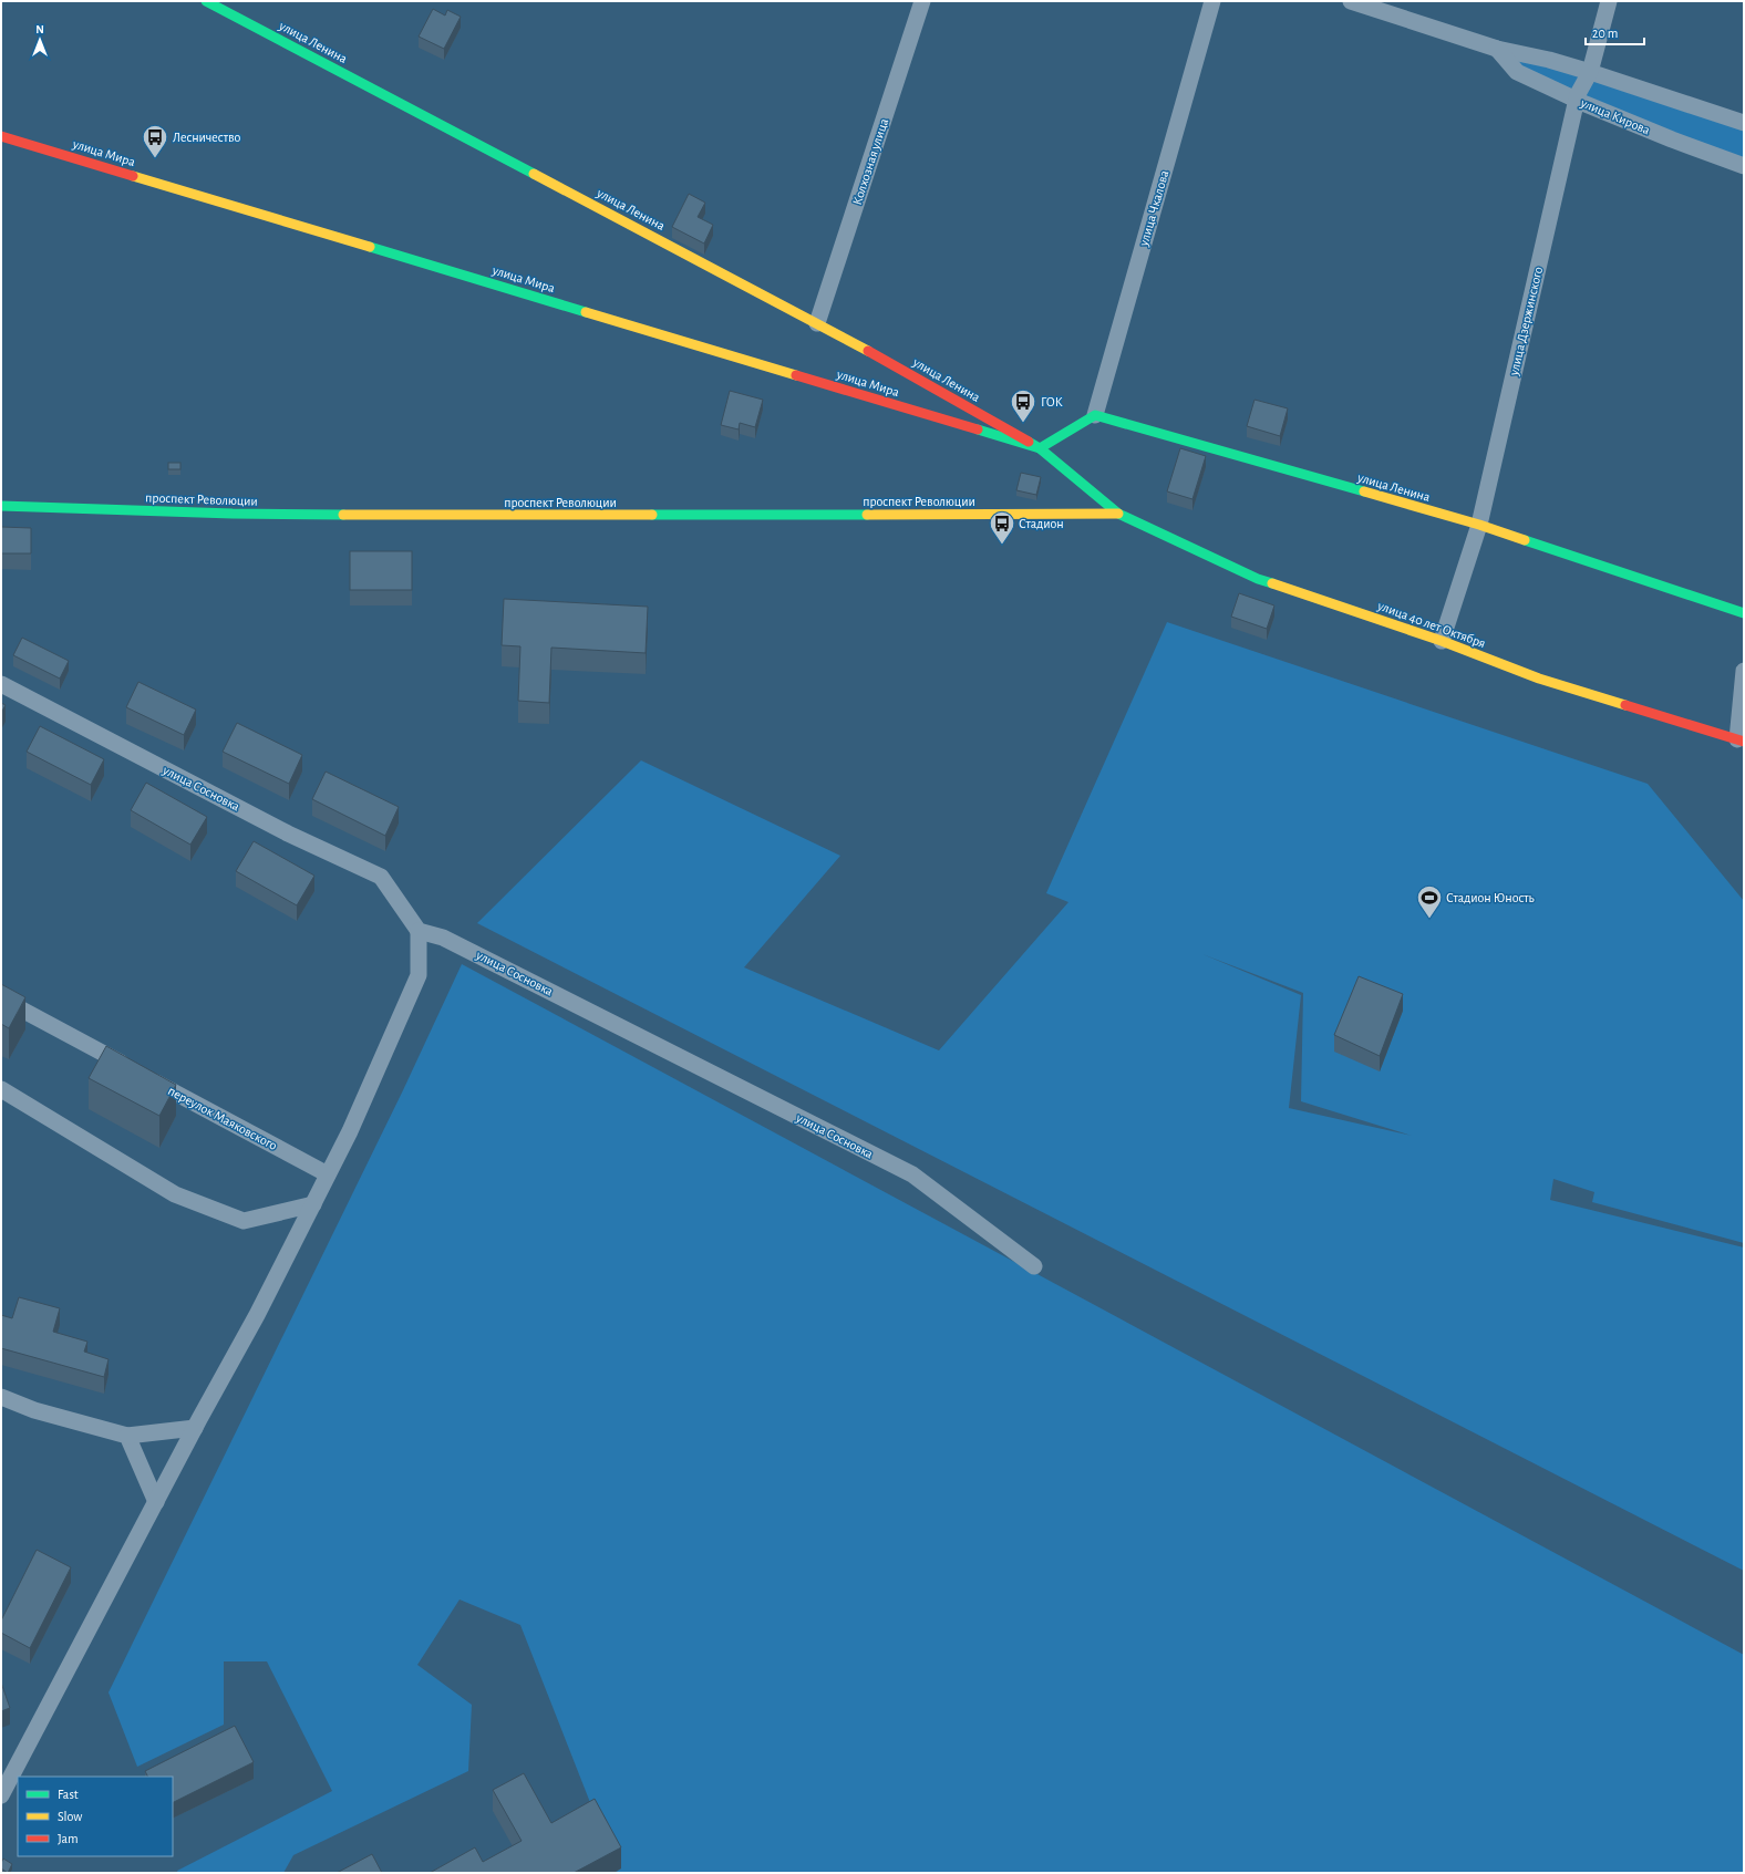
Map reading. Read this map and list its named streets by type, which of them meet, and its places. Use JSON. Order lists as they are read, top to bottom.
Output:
{
  "streets": {
    "street": [
      "улица Ленина",
      "улица Кирова",
      "улица Мира",
      "Колхозная улица",
      "улица Чкалова",
      "улица Дзержинского",
      "проспект Революции",
      "улица 40 лет Октября",
      "улица Сосновка",
      "переулок Маяковского"
    ]
  },
  "crossings": [
    ["улица Ленина", "улица Мира"],
    ["улица Ленина", "Колхозная улица"],
    ["улица Ленина", "улица Чкалова"],
    ["улица Ленина", "улица Дзержинского"],
    ["улица Ленина", "проспект Революции"],
    ["улица Ленина", "улица 40 лет Октября"],
    ["улица Кирова", "улица Дзержинского"],
    ["улица Дзержинского", "улица 40 лет Октября"],
    ["проспект Революции", "улица 40 лет Октября"]
  ],
  "places": {
    "bus stop": ["Лесничество", "ГОК", "Стадион"],
    "sports": ["Стадион Юность"]
  },
  "legend": ["Fast", "Slow", "Jam"],
  "scale_bar": "20 m",
  "north": "top"
}
